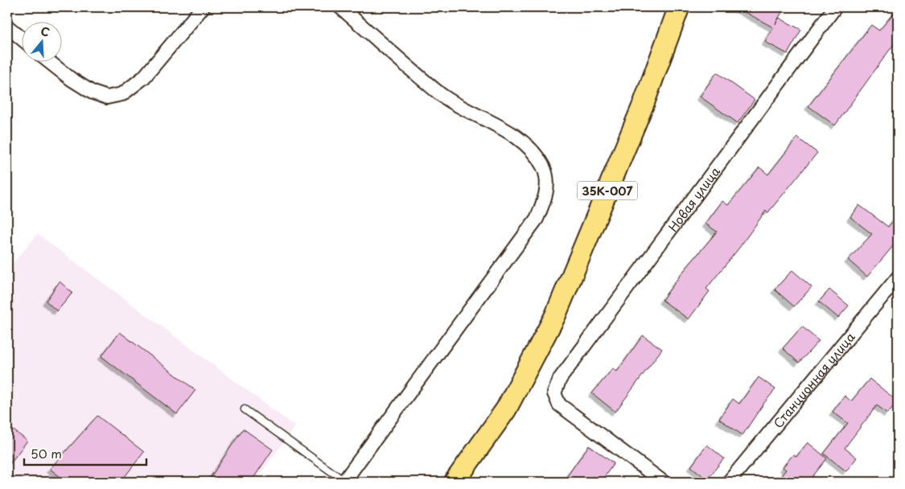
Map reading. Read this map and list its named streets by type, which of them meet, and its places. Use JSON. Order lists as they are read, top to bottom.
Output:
{
  "streets": {
    "main road": ["35К-007"],
    "street": ["Новая улица", "Станционная улица"]
  },
  "scale_bar": "50 m",
  "north": "top"
}
